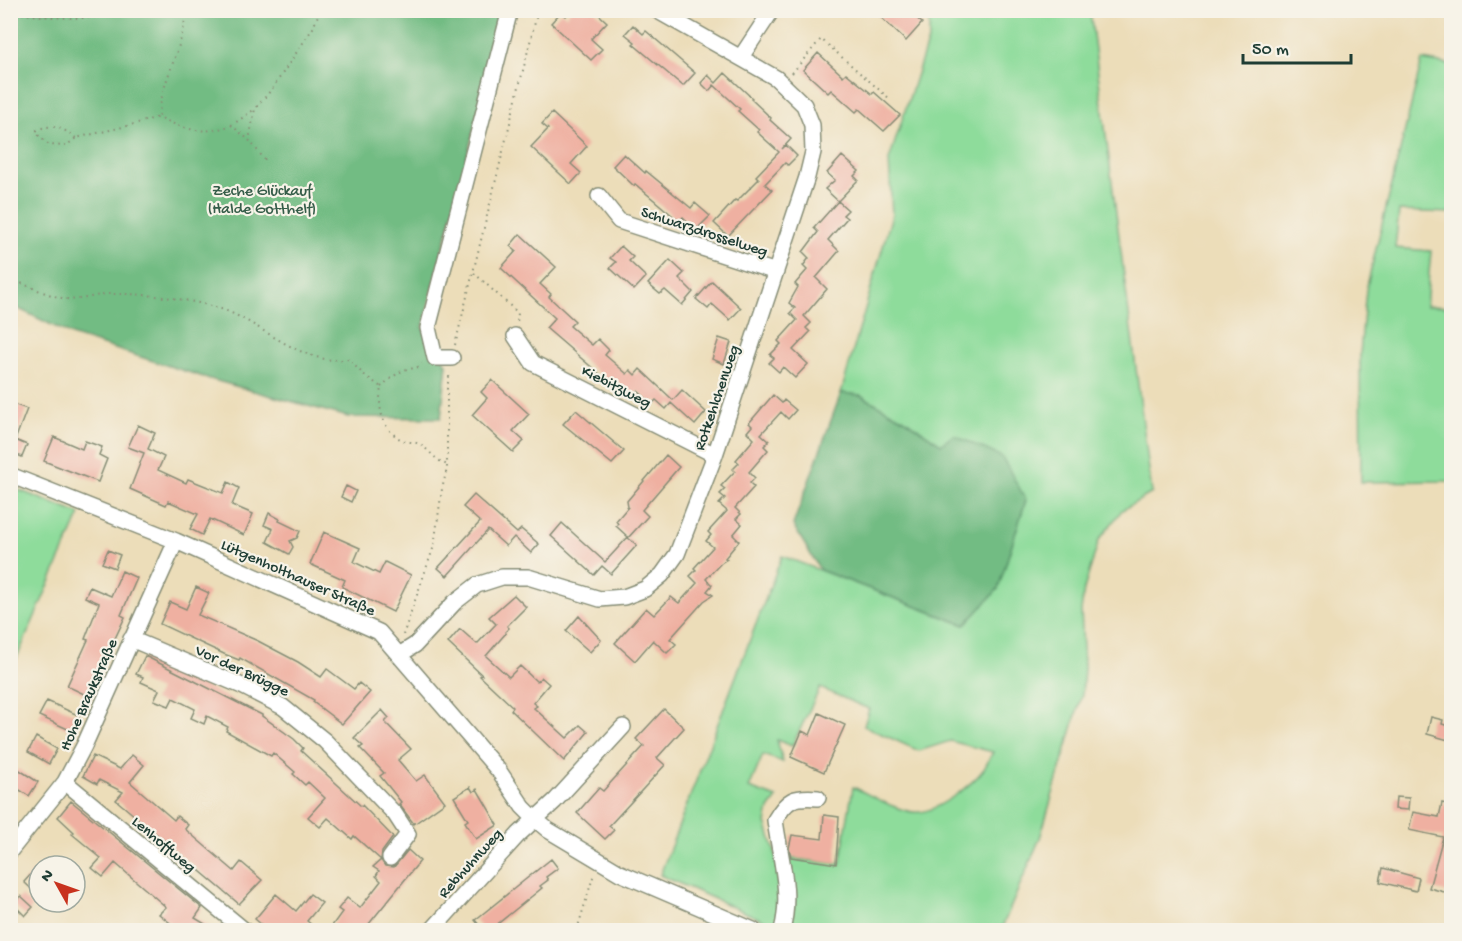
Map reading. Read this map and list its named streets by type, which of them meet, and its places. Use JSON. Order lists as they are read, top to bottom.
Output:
{
  "streets": {
    "street": [
      "Schwarzdrosselweg",
      "Kiebitzweg",
      "Rotkehlchenweg",
      "Lütgenholthauser Straße",
      "Vor der Brügge",
      "Hohe Braukstraße",
      "Lenhoffweg",
      "Rebhuhnweg"
    ]
  },
  "crossings": [
    ["Schwarzdrosselweg", "Rotkehlchenweg"],
    ["Kiebitzweg", "Rotkehlchenweg"],
    ["Rotkehlchenweg", "Lütgenholthauser Straße"],
    ["Lütgenholthauser Straße", "Hohe Braukstraße"],
    ["Lütgenholthauser Straße", "Rebhuhnweg"],
    ["Vor der Brügge", "Hohe Braukstraße"],
    ["Hohe Braukstraße", "Lenhoffweg"]
  ],
  "parks": ["Zeche Glückauf (Halde Gotthelf)"],
  "scale_bar": "50 m",
  "north": "top left"
}
